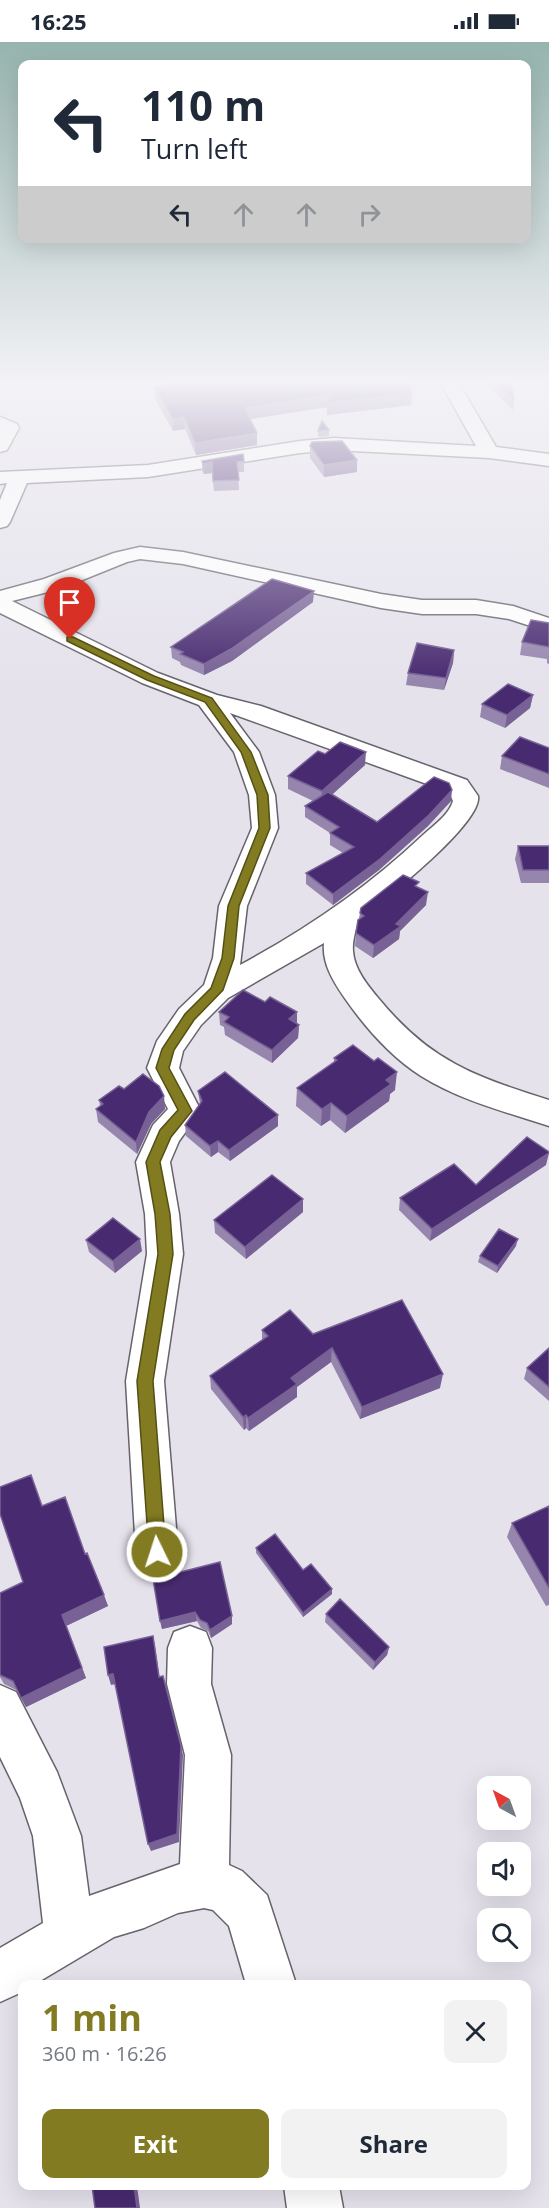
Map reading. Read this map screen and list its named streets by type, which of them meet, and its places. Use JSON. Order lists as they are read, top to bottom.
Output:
{
  "north": "top left",
  "page": {
    "status": "16:25",
    "turn": ["110 m", "Turn left"],
    "heading": ["1 min", "360 m · 16:26"],
    "buttons": ["Exit", "Share"]
  }
}
